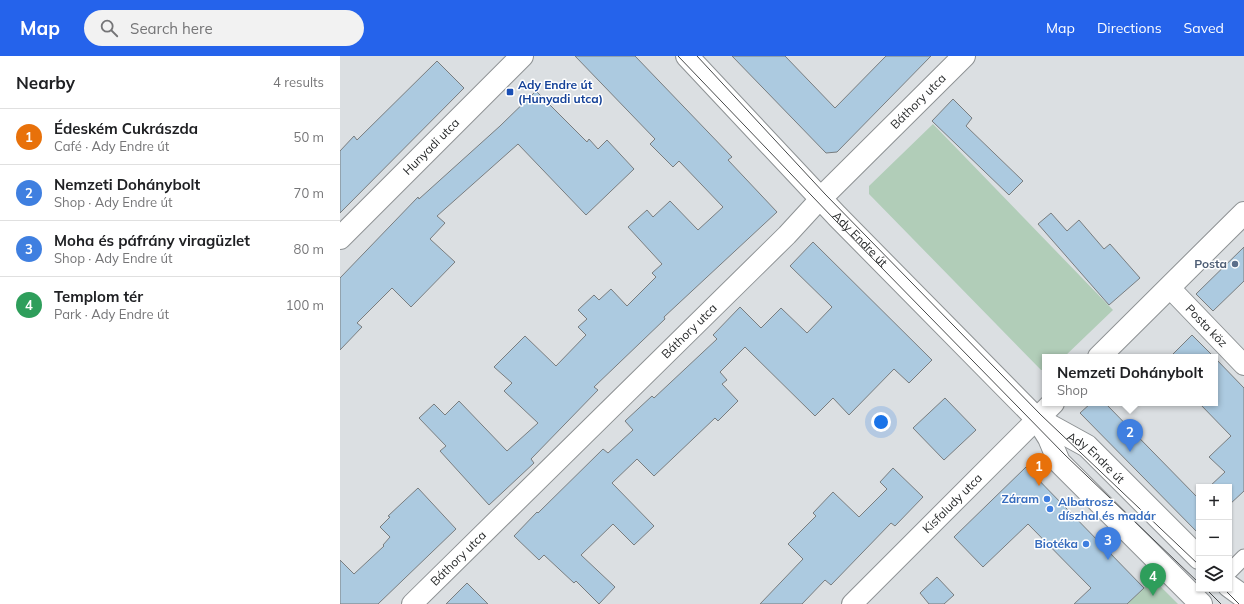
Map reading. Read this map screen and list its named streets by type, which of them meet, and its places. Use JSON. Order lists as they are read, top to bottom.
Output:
{
  "streets": {
    "street": [
      "Báthory utca",
      "Hunyadi utca",
      "Ady Endre út",
      "Posta köz",
      "Kisfaludy utca"
    ]
  },
  "crossings": [
    ["Báthory utca", "Ady Endre út"],
    ["Ady Endre út", "Kisfaludy utca"]
  ],
  "places": {
    "transit": ["Ady Endre út (Hunyadi utca)"],
    "other": [
      "Posta",
      "Záram",
      "Albatrosz díszhal és madár",
      "Biotéka"
    ]
  },
  "page": {
    "header": "Map",
    "search": "Search here",
    "nav": ["Map", "Directions", "Saved"],
    "heading": ["Nearby", "4 results"],
    "list": [
      {
        "mark": "1",
        "name": "Édeském Cukrászda",
        "note": "Café · Ady Endre út",
        "value": "50 m"
      },
      {
        "mark": "2",
        "name": "Nemzeti Dohánybolt",
        "note": "Shop · Ady Endre út",
        "value": "70 m"
      },
      {
        "mark": "3",
        "name": "Moha és páfrány viragüzlet",
        "note": "Shop · Ady Endre út",
        "value": "80 m"
      },
      {
        "mark": "4",
        "name": "Templom tér",
        "note": "Park · Ady Endre út",
        "value": "100 m"
      }
    ],
    "popup": ["Nemzeti Dohánybolt", "Shop"],
    "pins": [
      "2",
      "1",
      "3",
      "4"
    ],
    "map_buttons": ["+", "−"]
  }
}
